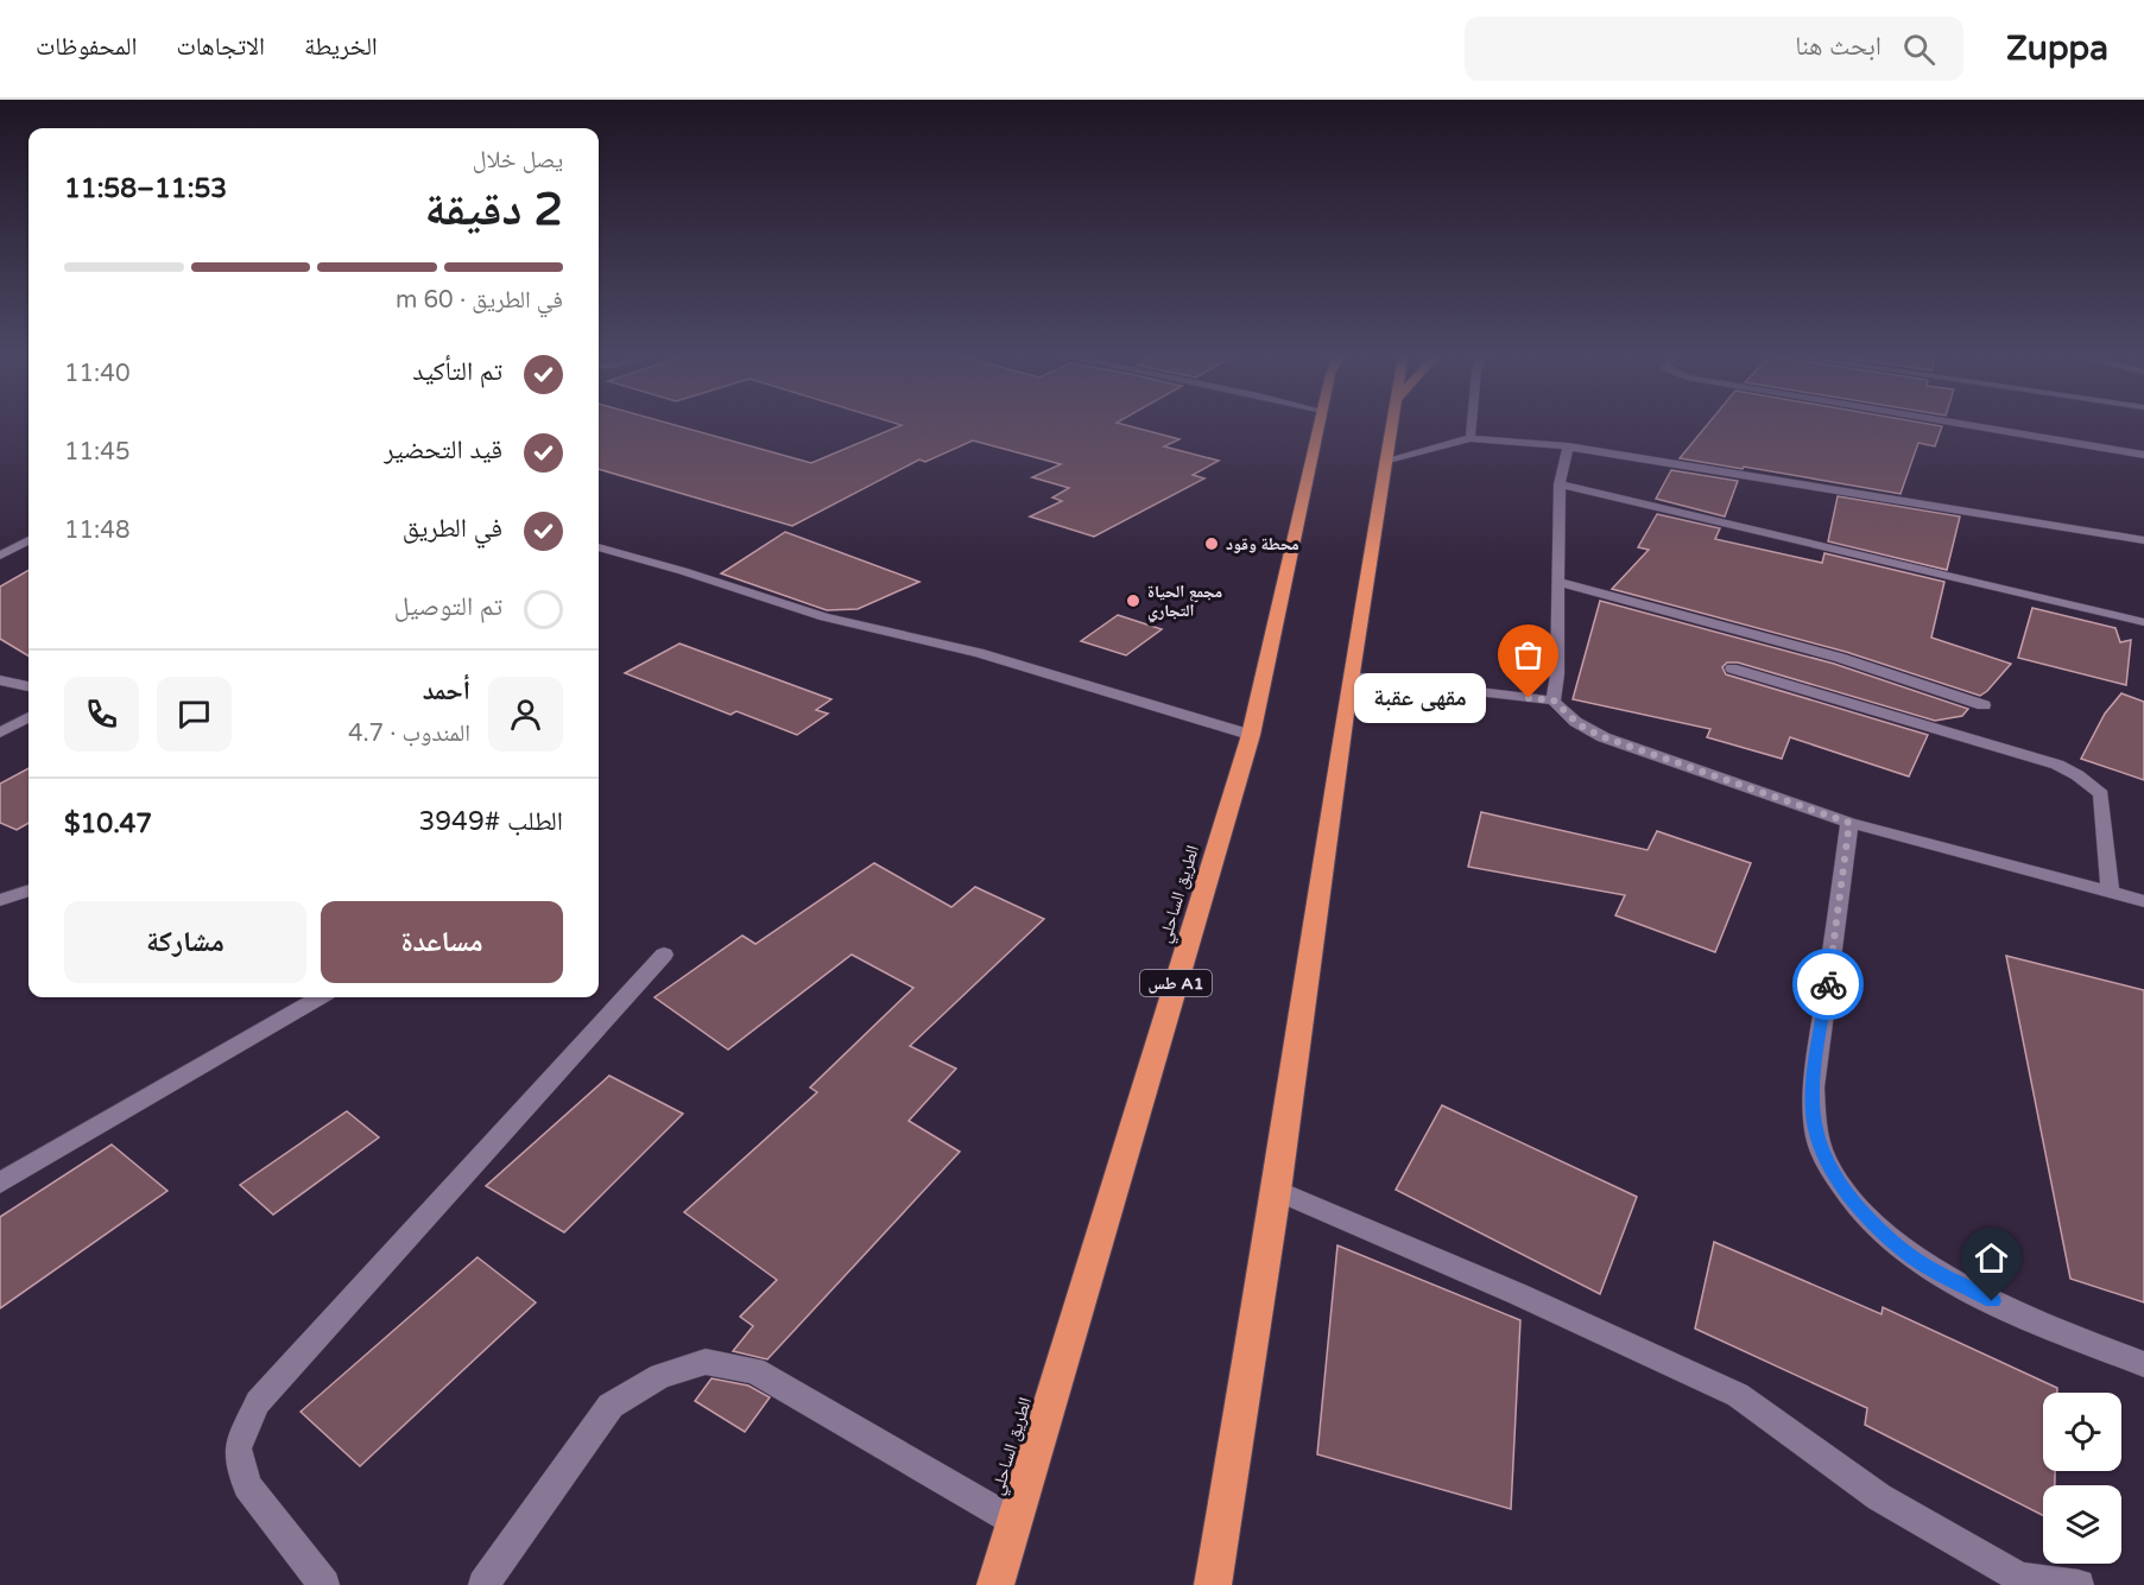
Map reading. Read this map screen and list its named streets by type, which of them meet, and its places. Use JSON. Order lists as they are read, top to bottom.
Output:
{
  "streets": {
    "highway": ["الطريق الساحلي", "طس A1"]
  },
  "places": ["محطة وقود", "مجمع الحياة التجاري", "مقهى عقبة"],
  "page": {
    "header": "Zuppa",
    "search": "ابحث هنا",
    "nav": ["الخريطة", "الاتجاهات", "المحفوظات"],
    "heading": ["2 دقيقة", "يصل خلال", "11:53–11:58"],
    "panel": [
      "أحمد",
      "المندوب · 4.7",
      "الطلب #3949",
      "$10.47"
    ],
    "bar": "في الطريق · 60 m",
    "list": [
      ["تم التأكيد", "11:40"],
      ["قيد التحضير", "11:45"],
      ["في الطريق", "11:48"],
      "تم التوصيل"
    ],
    "bubble": "مقهى عقبة",
    "buttons": ["مساعدة", "مشاركة"]
  }
}
